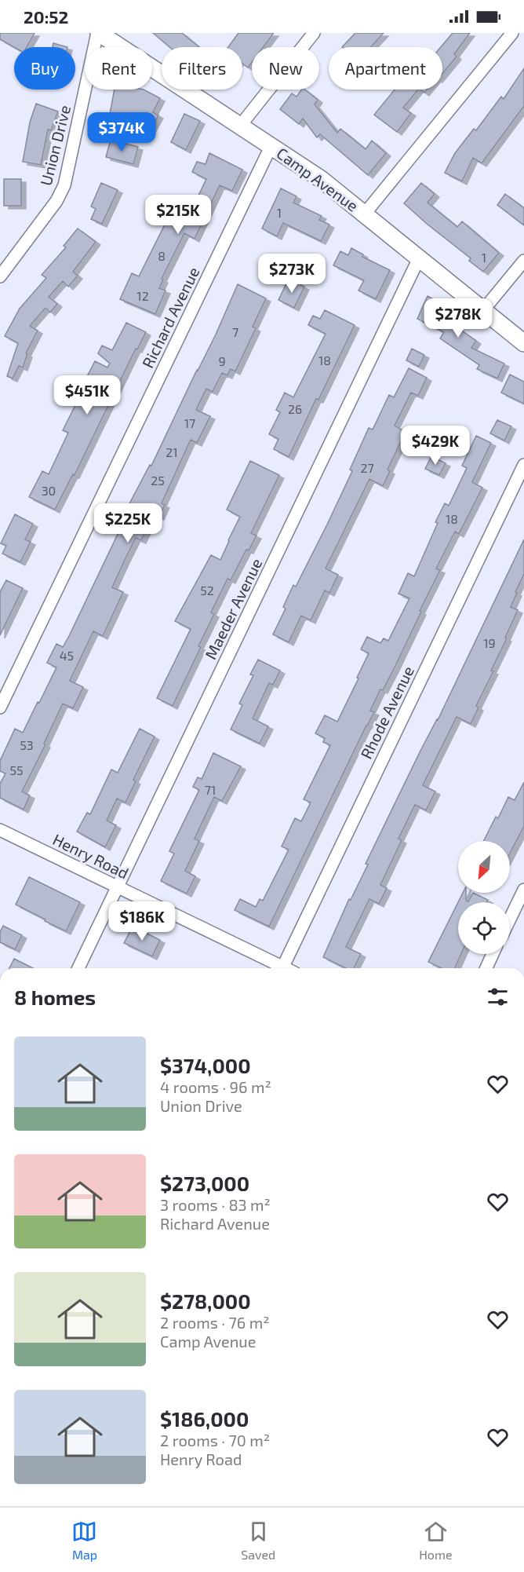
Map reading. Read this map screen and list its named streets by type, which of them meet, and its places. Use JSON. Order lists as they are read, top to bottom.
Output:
{
  "streets": {
    "street": [
      "Union Drive",
      "Camp Avenue",
      "Richard Avenue",
      "Maeder Avenue",
      "Rhode Avenue",
      "Henry Road"
    ]
  },
  "crossings": [
    ["Union Drive", "Camp Avenue"],
    ["Camp Avenue", "Richard Avenue"],
    ["Camp Avenue", "Maeder Avenue"],
    ["Maeder Avenue", "Henry Road"]
  ],
  "house_numbers": [
    "1",
    "8",
    "1",
    "12",
    "7",
    "18",
    "9",
    "26",
    "17",
    "21",
    "27",
    "25",
    "30",
    "18",
    "52",
    "19",
    "45",
    "53",
    "55",
    "71"
  ],
  "north": "bottom left",
  "page": {
    "status": "20:52",
    "chip": [
      "Buy",
      "Rent",
      "Filters",
      "New",
      "Apartment"
    ],
    "price": [
      "$374K",
      "$215K",
      "$273K",
      "$278K",
      "$451K",
      "$429K",
      "$225K",
      "$186K"
    ],
    "heading": "8 homes",
    "list": [
      {
        "name": "$374,000",
        "note": "4 rooms · 96 m² · Union Drive"
      },
      {
        "name": "$273,000",
        "note": "3 rooms · 83 m² · Richard Avenue"
      },
      {
        "name": "$278,000",
        "note": "2 rooms · 76 m² · Camp Avenue"
      },
      {
        "name": "$186,000",
        "note": "2 rooms · 70 m² · Henry Road"
      }
    ],
    "tabs": ["Map", "Saved", "Home"]
  }
}
